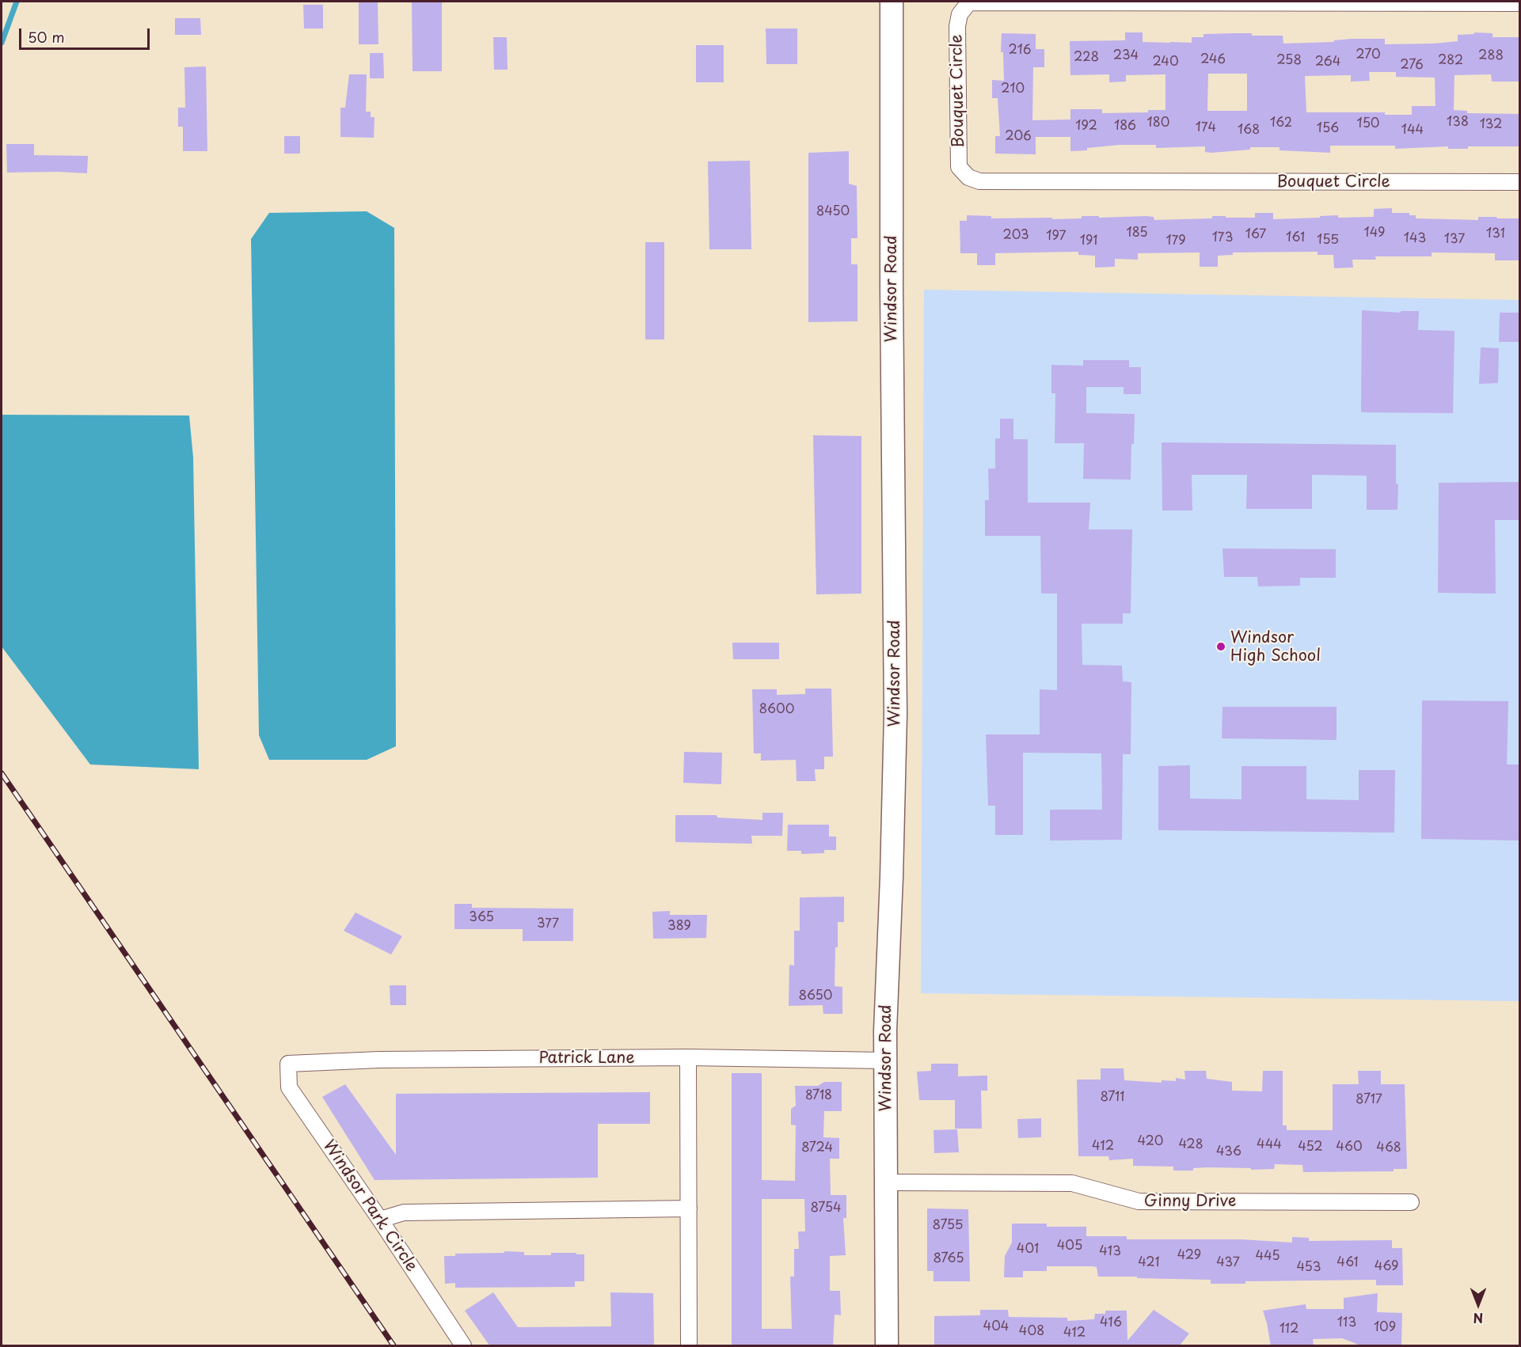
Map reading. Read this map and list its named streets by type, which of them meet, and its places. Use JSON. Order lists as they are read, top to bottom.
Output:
{
  "streets": {
    "main road": ["Windsor Road"],
    "street": [
      "Bouquet Circle",
      "Patrick Lane",
      "Ginny Drive",
      "Windsor Park Circle"
    ]
  },
  "crossings": [
    ["Windsor Road", "Patrick Lane"],
    ["Windsor Road", "Ginny Drive"],
    ["Patrick Lane", "Windsor Park Circle"]
  ],
  "places": ["Windsor High School"],
  "house_numbers": [
    "216",
    "270",
    "234",
    "288",
    "228",
    "246",
    "258",
    "282",
    "240",
    "264",
    "276",
    "210",
    "138",
    "180",
    "162",
    "150",
    "132",
    "192",
    "186",
    "174",
    "156",
    "168",
    "144",
    "206",
    "8450",
    "185",
    "149",
    "131",
    "167",
    "203",
    "197",
    "173",
    "161",
    "143",
    "137",
    "155",
    "191",
    "179",
    "8600",
    "365",
    "377",
    "389",
    "8650",
    "8718",
    "8711",
    "8717",
    "420",
    "428",
    "444",
    "412",
    "452",
    "460",
    "8724",
    "468",
    "436",
    "8754",
    "8755",
    "405",
    "401",
    "413",
    "429",
    "445",
    "8765",
    "421",
    "437",
    "461",
    "469",
    "453",
    "416",
    "113",
    "404",
    "109",
    "112",
    "408",
    "412"
  ],
  "scale_bar": "50 m",
  "north": "bottom"
}
